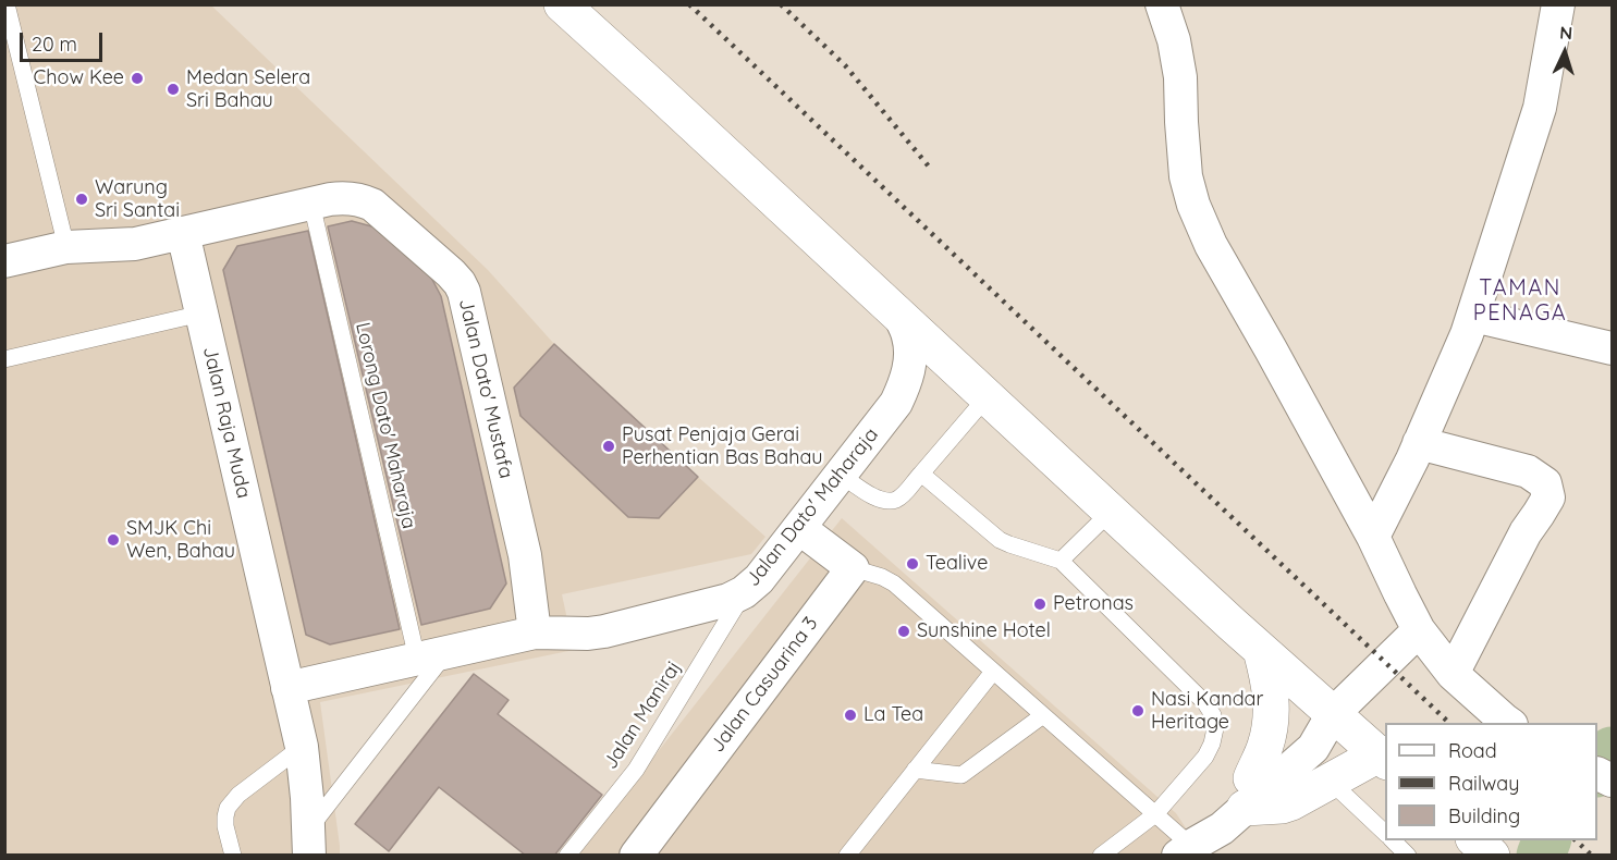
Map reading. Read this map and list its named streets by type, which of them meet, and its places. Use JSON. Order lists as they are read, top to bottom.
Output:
{
  "streets": {
    "street": [
      "Jalan Dato' Mustafa",
      "Jalan Raja Muda",
      "Jalan Dato' Maharaja",
      "Jalan Casuarina 3"
    ],
    "lane": ["Lorong Dato' Maharaja", "Jalan Maniraj"]
  },
  "crossings": [
    ["Jalan Dato' Mustafa", "Jalan Raja Muda"],
    ["Jalan Dato' Mustafa", "Lorong Dato' Maharaja"],
    ["Jalan Dato' Mustafa", "Jalan Dato' Maharaja"],
    ["Jalan Raja Muda", "Jalan Dato' Maharaja"],
    ["Lorong Dato' Maharaja", "Jalan Dato' Maharaja"],
    ["Jalan Dato' Maharaja", "Jalan Maniraj"]
  ],
  "districts": ["TAMAN PENAGA"],
  "places": [
    "Chow Kee",
    "Medan Selera Sri Bahau",
    "Warung Sri Santai",
    "Pusat Penjaja Gerai Perhentian Bas Bahau",
    "SMJK Chi Wen, Bahau",
    "Tealive",
    "Petronas",
    "Sunshine Hotel",
    "Nasi Kandar Heritage",
    "La Tea"
  ],
  "legend": ["Road", "Railway", "Building"],
  "scale_bar": "20 m",
  "north": "top"
}
